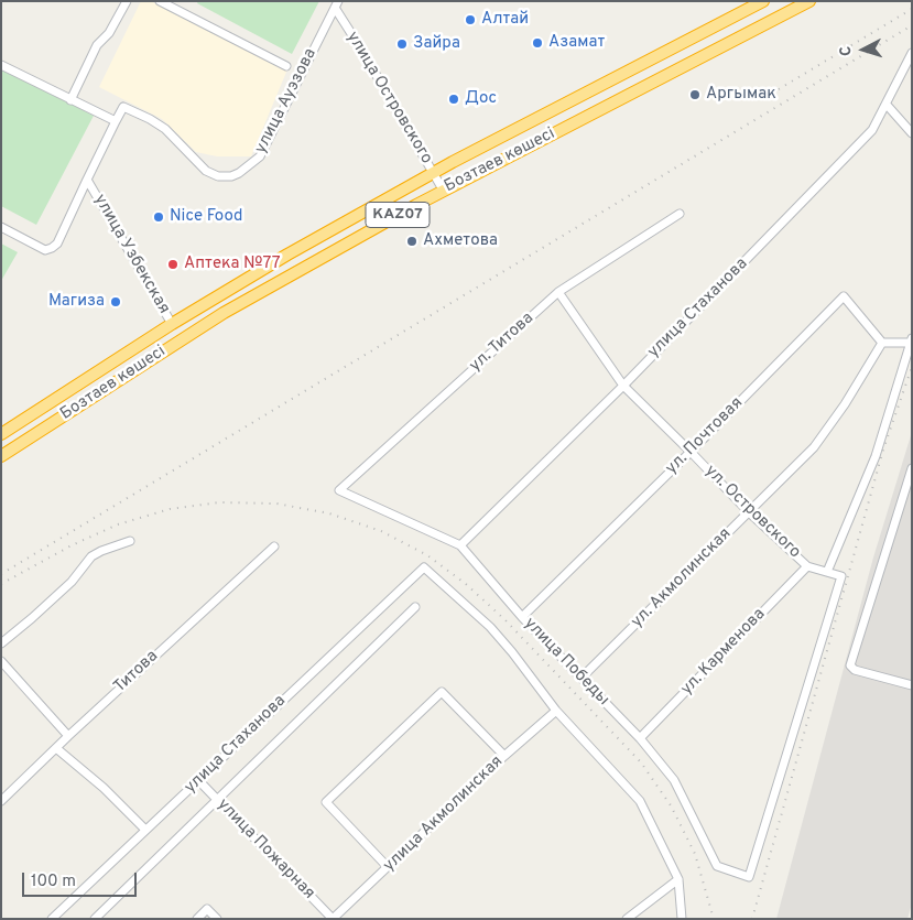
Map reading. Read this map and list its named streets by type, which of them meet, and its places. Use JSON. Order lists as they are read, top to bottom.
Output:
{
  "streets": {
    "highway": ["Бозтаев көшесі", "KAZ07"],
    "street": [
      "улица Островского",
      "улица Ауэзова",
      "улица Узбекская",
      "улица Стаханова",
      "ул. Титова",
      "ул. Почтовая",
      "ул. Островского",
      "ул. Акмолинская",
      "ул. Карменова",
      "улица Победы",
      "Титова",
      "улица Акмолинская",
      "улица Пожарная"
    ]
  },
  "crossings": [
    ["улица Островского", "улица Ауэзова"],
    ["улица Островского", "Бозтаев көшесі"],
    ["улица Ауэзова", "улица Узбекская"],
    ["Бозтаев көшесі", "улица Узбекская"],
    ["улица Стаханова", "ул. Островского"],
    ["улица Стаханова", "улица Победы"],
    ["улица Стаханова", "улица Пожарная"],
    ["ул. Титова", "ул. Островского"],
    ["ул. Титова", "улица Победы"],
    ["ул. Почтовая", "ул. Островского"],
    ["ул. Почтовая", "ул. Акмолинская"],
    ["ул. Почтовая", "улица Победы"],
    ["ул. Островского", "ул. Акмолинская"],
    ["ул. Островского", "ул. Карменова"],
    ["ул. Островского", "улица Победы"],
    ["ул. Акмолинская", "улица Победы"],
    ["ул. Карменова", "улица Победы"],
    ["улица Победы", "улица Акмолинская"],
    ["улица Акмолинская", "улица Пожарная"]
  ],
  "places": [
    "Алтай",
    "Азамат",
    "Зайра",
    "Аргымак",
    "Дос",
    "Nice Food",
    "Ахметова",
    "Аптека №77",
    "Магиза"
  ],
  "scale_bar": "100 m",
  "north": "left"
}
